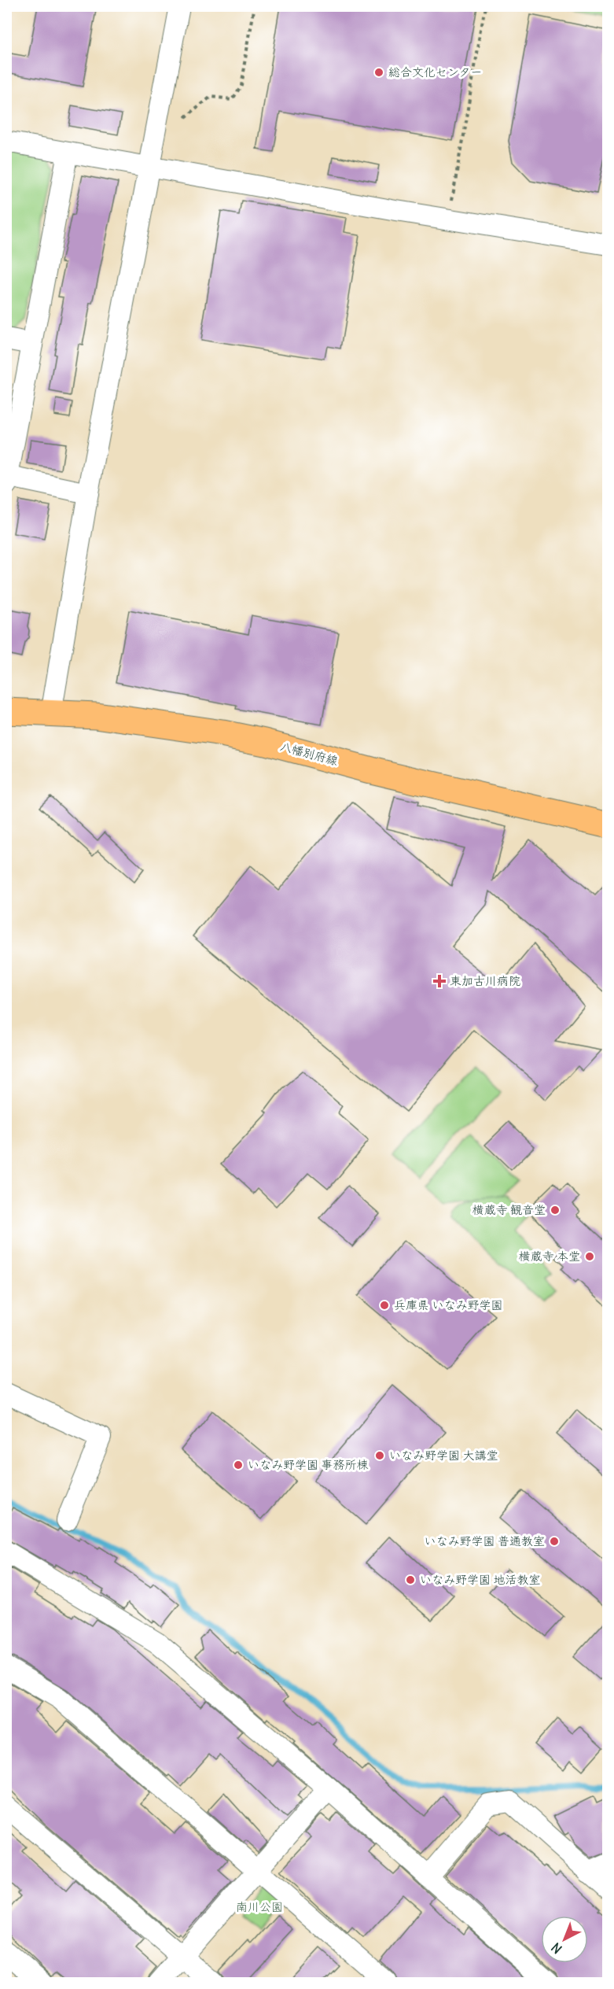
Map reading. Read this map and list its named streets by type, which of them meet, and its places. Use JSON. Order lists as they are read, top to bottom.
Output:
{
  "streets": {
    "main road": ["八幡別府線"]
  },
  "parks": ["南川公園"],
  "places": {
    "other": [
      "総合文化センター",
      "横蔵寺 観音堂",
      "横蔵寺 本堂",
      "兵庫県 いなみ野学園",
      "いなみ野学園 大講堂",
      "いなみ野学園 事務所棟",
      "いなみ野学園 普通教室",
      "いなみ野学園 地活教室"
    ],
    "health": ["東加古川病院"]
  },
  "north": "bottom left"
}
